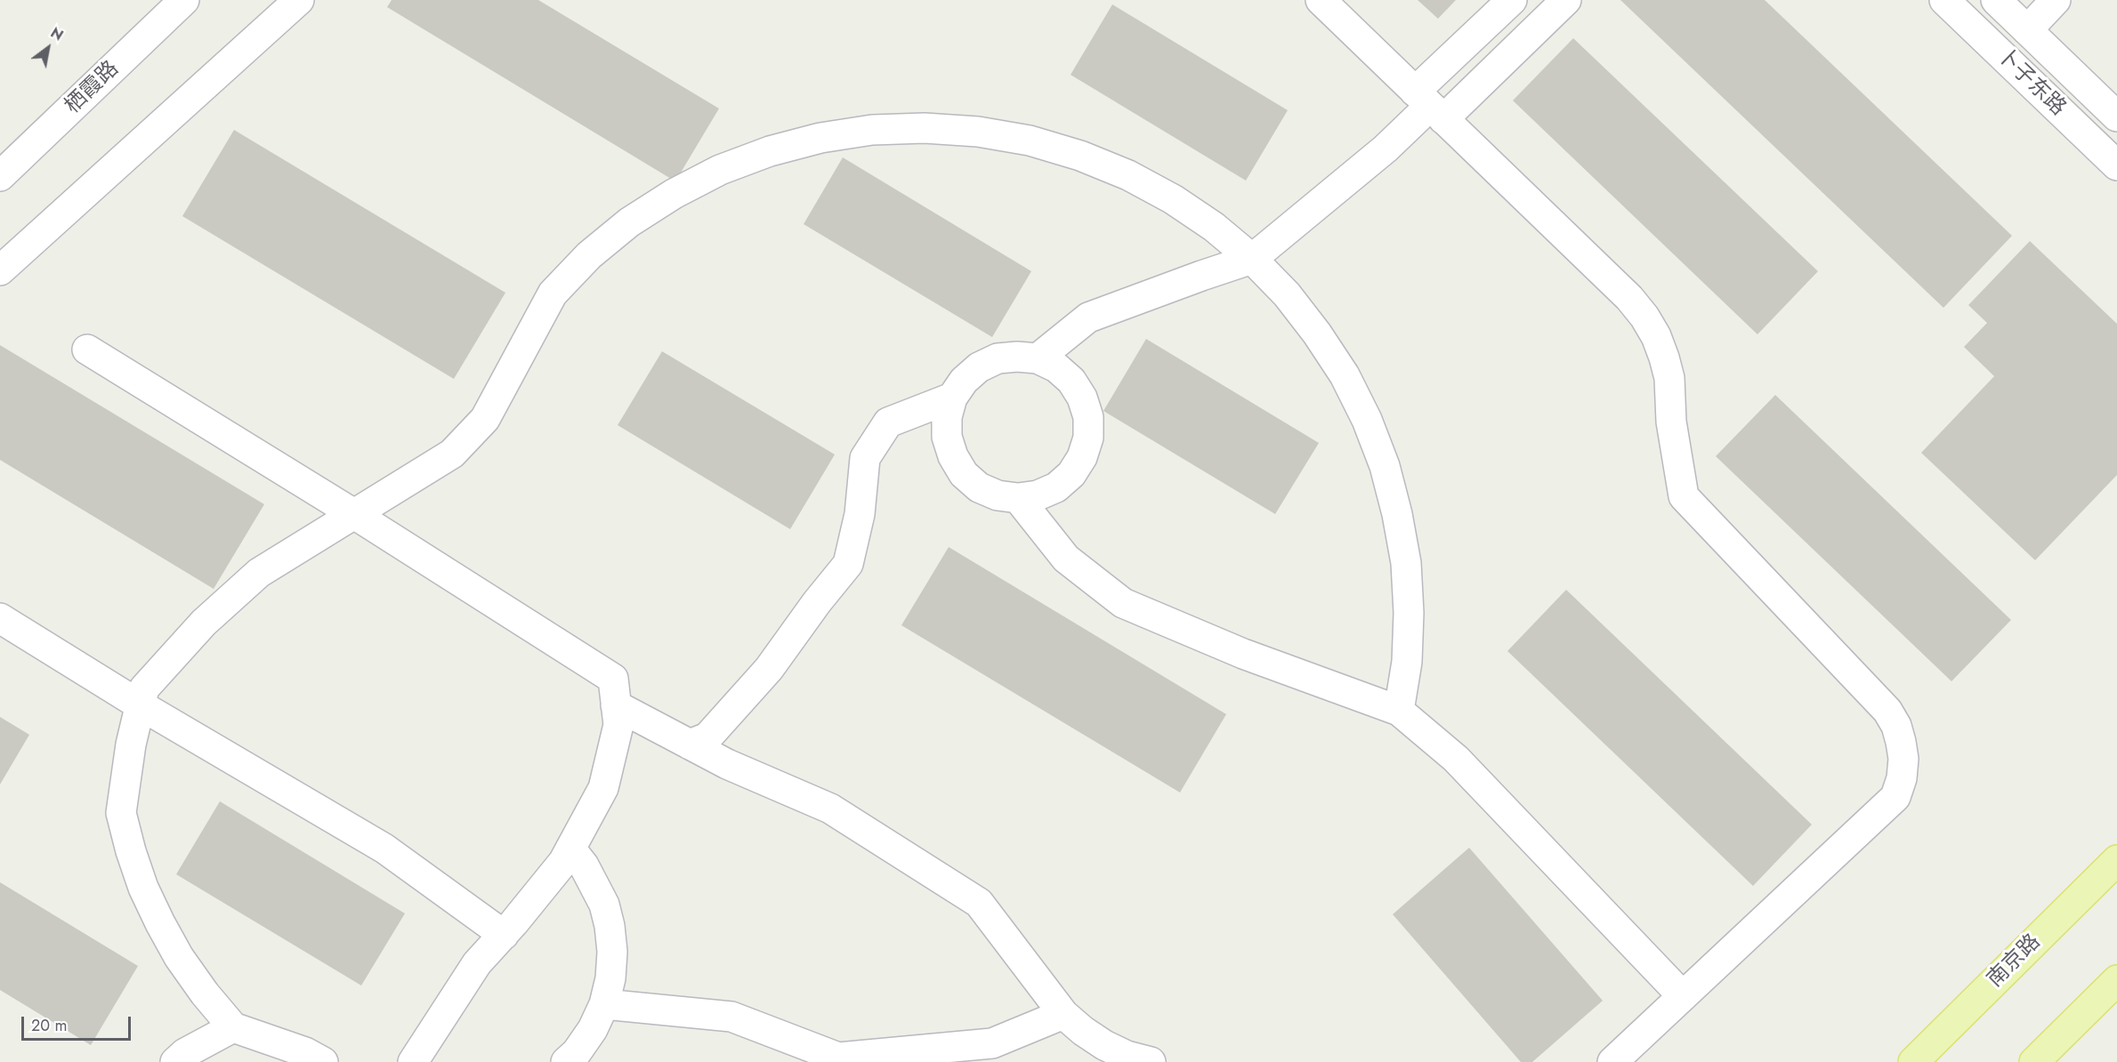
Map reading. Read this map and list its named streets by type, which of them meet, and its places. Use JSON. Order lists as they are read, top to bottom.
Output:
{
  "streets": {
    "main road": ["南京路"],
    "street": ["卜子东路", "栖霞路"]
  },
  "scale_bar": "20 m",
  "north": "top right"
}
